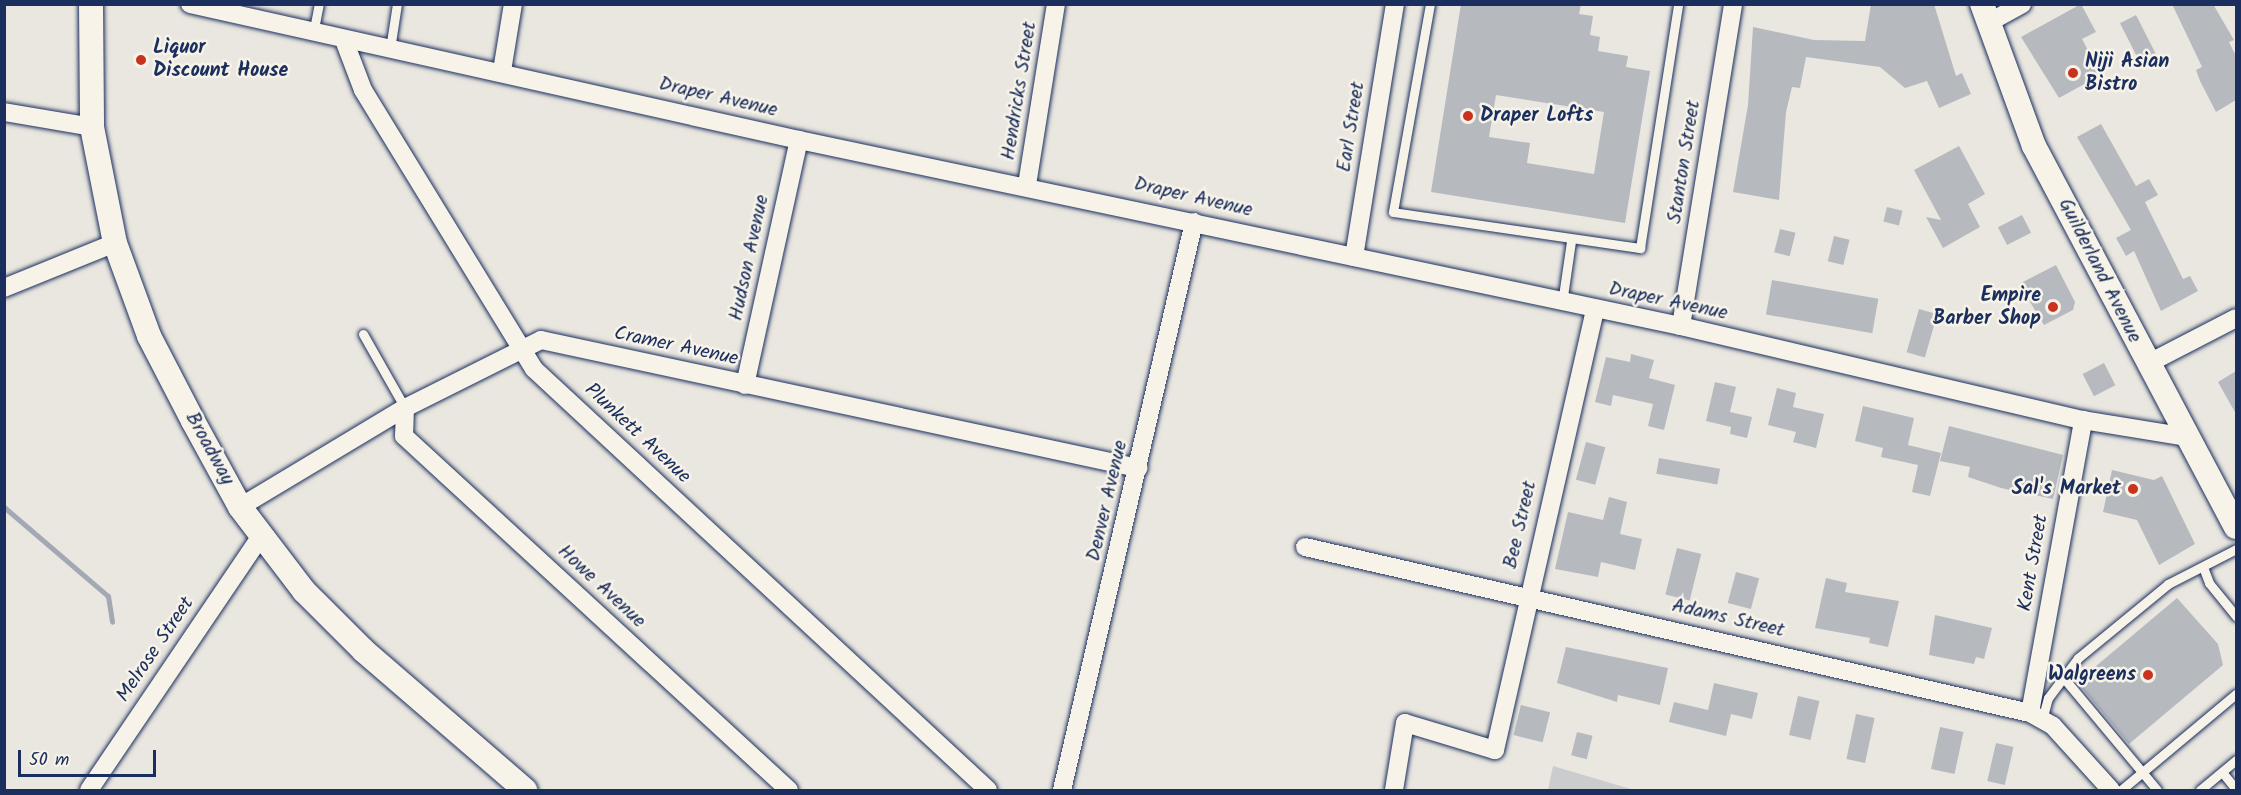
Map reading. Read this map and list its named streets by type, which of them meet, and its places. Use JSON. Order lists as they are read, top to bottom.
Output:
{
  "streets": {
    "main road": ["Guilderland Avenue", "Broadway"],
    "street": [
      "Hendricks Street",
      "Draper Avenue",
      "Earl Street",
      "Stanton Street",
      "Hudson Avenue",
      "Cramer Avenue",
      "Plunkett Avenue",
      "Denver Avenue",
      "Bee Street",
      "Kent Street",
      "Howe Avenue",
      "Adams Street",
      "Melrose Street"
    ]
  },
  "crossings": [
    ["Hendricks Street", "Draper Avenue"],
    ["Draper Avenue", "Earl Street"],
    ["Draper Avenue", "Stanton Street"],
    ["Draper Avenue", "Hudson Avenue"],
    ["Draper Avenue", "Guilderland Avenue"],
    ["Draper Avenue", "Plunkett Avenue"],
    ["Draper Avenue", "Denver Avenue"],
    ["Draper Avenue", "Bee Street"],
    ["Draper Avenue", "Kent Street"],
    ["Hudson Avenue", "Cramer Avenue"],
    ["Cramer Avenue", "Plunkett Avenue"],
    ["Cramer Avenue", "Broadway"],
    ["Cramer Avenue", "Denver Avenue"],
    ["Cramer Avenue", "Howe Avenue"],
    ["Broadway", "Melrose Street"],
    ["Bee Street", "Adams Street"],
    ["Kent Street", "Adams Street"]
  ],
  "places": [
    "Liquor Discount House",
    "Niji Asian Bistro",
    "Draper Lofts",
    "Empire Barber Shop",
    "Sal's Market",
    "Walgreens"
  ],
  "scale_bar": "50 m"
}
